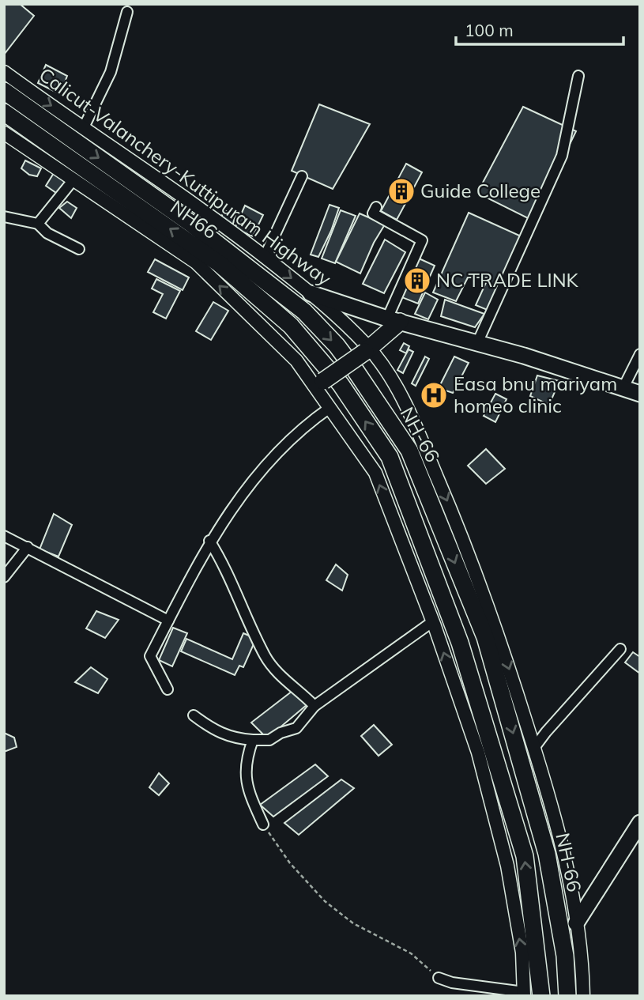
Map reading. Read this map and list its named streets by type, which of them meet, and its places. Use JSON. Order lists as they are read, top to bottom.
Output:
{
  "streets": {
    "highway": ["NH66", "NH-66"],
    "street": ["Calicut-Valanchery-Kuttipuram Highway"]
  },
  "one_way": ["NH66", "NH-66"],
  "places": {
    "building": ["Guide College", "NC TRADE LINK"],
    "hospital": ["Easa bnu mariyam homeo clinic"]
  },
  "scale_bar": "100 m"
}
